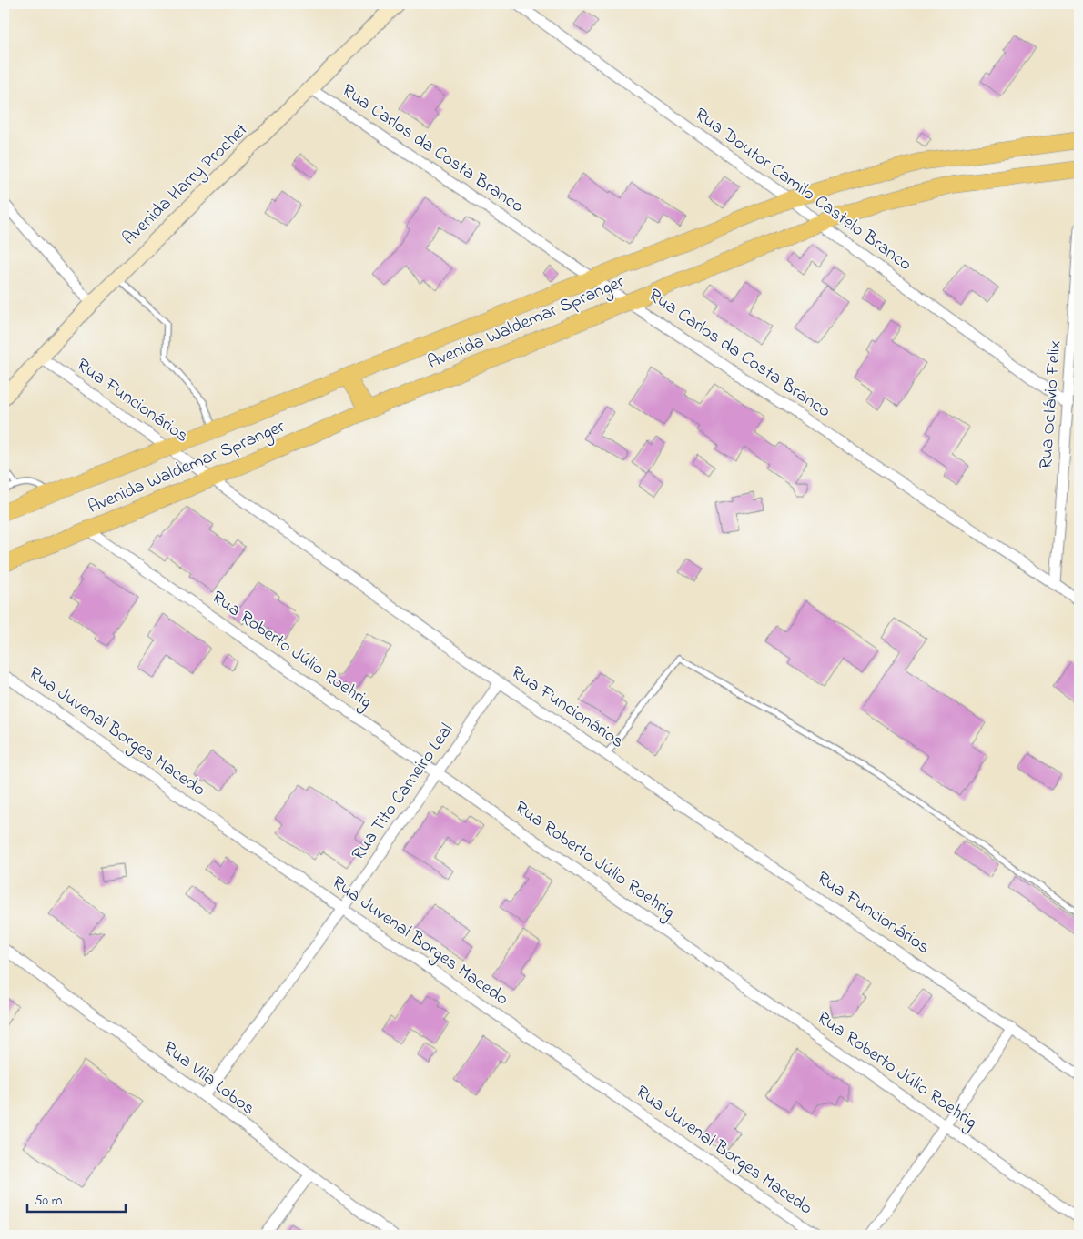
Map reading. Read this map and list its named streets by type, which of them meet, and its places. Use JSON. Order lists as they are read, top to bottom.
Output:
{
  "streets": {
    "main road": ["Avenida Waldemar Spranger"],
    "street": [
      "Rua Carlos da Costa Branco",
      "Avenida Harry Prochet",
      "Rua Doutor Camilo Castelo Branco",
      "Rua Funcionários",
      "Rua Octávio Felix",
      "Rua Roberto Júlio Roehrig",
      "Rua Juvenal Borges Macedo",
      "Rua Tito Carneiro Leal",
      "Rua Vila Lobos"
    ]
  },
  "crossings": [
    ["Rua Carlos da Costa Branco", "Avenida Harry Prochet"],
    ["Rua Carlos da Costa Branco", "Avenida Waldemar Spranger"],
    ["Rua Carlos da Costa Branco", "Rua Octávio Felix"],
    ["Avenida Harry Prochet", "Rua Funcionários"],
    ["Rua Doutor Camilo Castelo Branco", "Avenida Waldemar Spranger"],
    ["Rua Doutor Camilo Castelo Branco", "Rua Octávio Felix"],
    ["Avenida Waldemar Spranger", "Rua Funcionários"],
    ["Avenida Waldemar Spranger", "Rua Roberto Júlio Roehrig"],
    ["Rua Funcionários", "Rua Tito Carneiro Leal"],
    ["Rua Roberto Júlio Roehrig", "Rua Tito Carneiro Leal"],
    ["Rua Juvenal Borges Macedo", "Rua Tito Carneiro Leal"],
    ["Rua Tito Carneiro Leal", "Rua Vila Lobos"]
  ],
  "scale_bar": "50 m"
}
